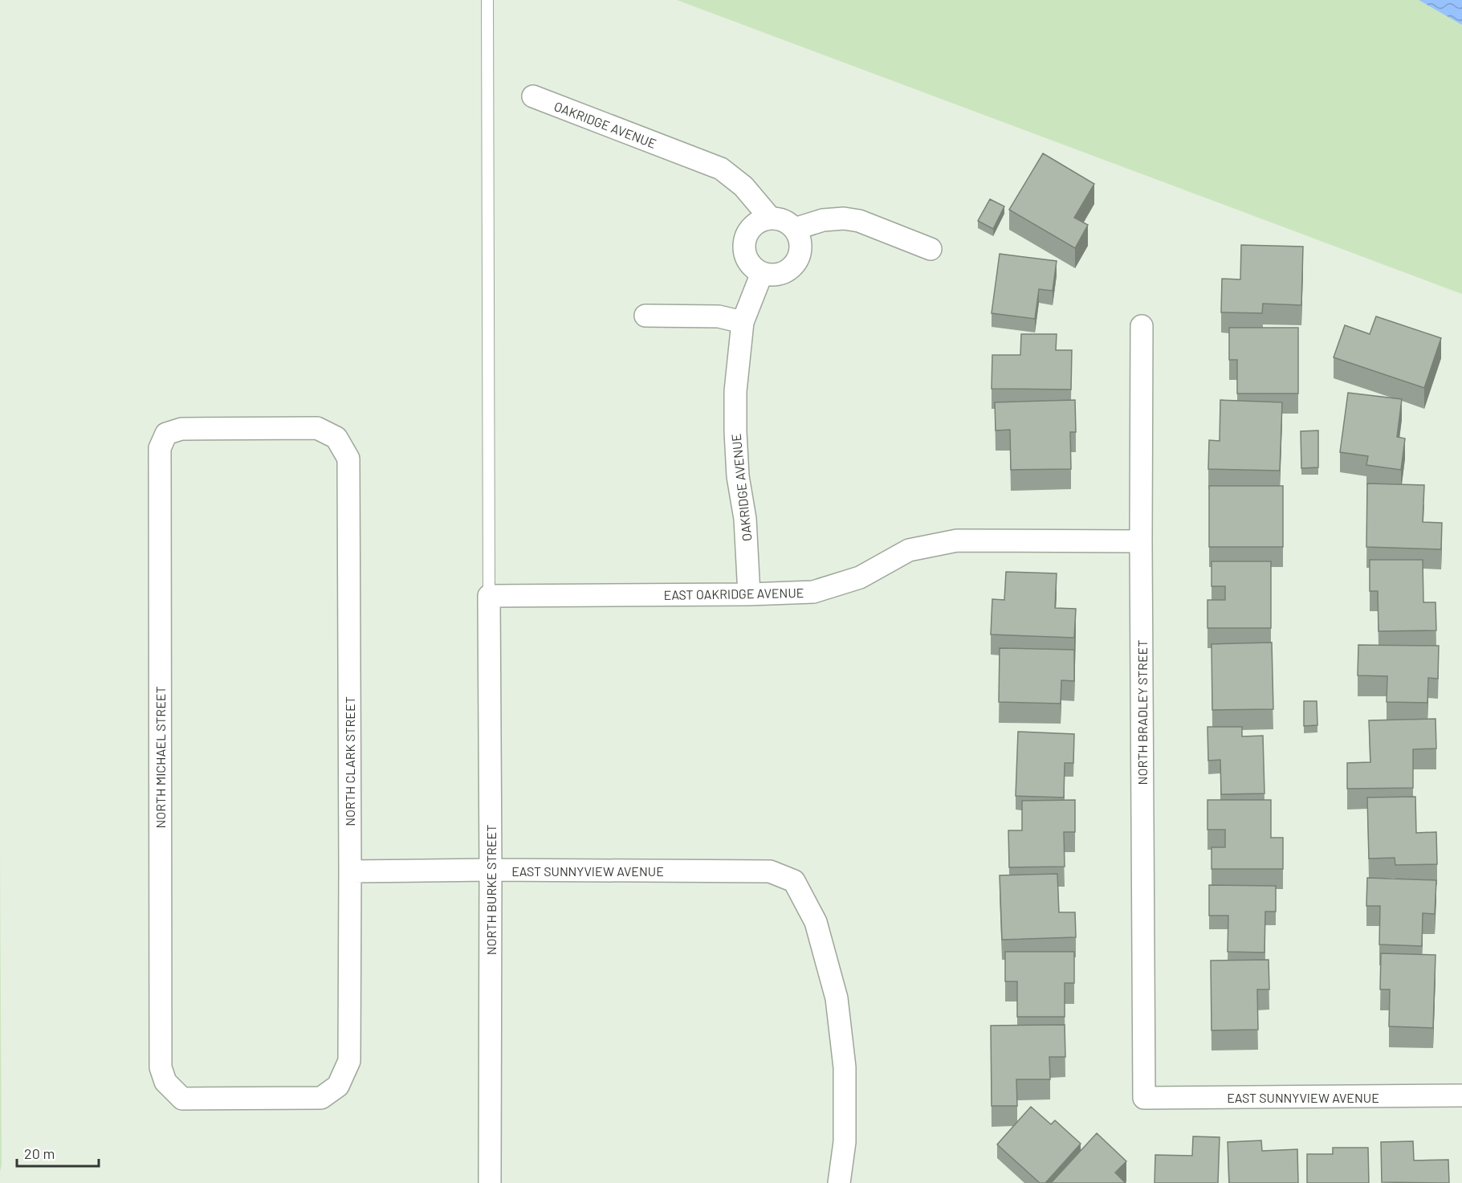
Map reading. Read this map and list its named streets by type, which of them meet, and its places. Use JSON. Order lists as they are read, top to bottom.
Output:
{
  "streets": {
    "street": [
      "OAKRIDGE AVENUE",
      "EAST OAKRIDGE AVENUE",
      "NORTH BRADLEY STREET",
      "NORTH MICHAEL STREET",
      "NORTH CLARK STREET",
      "EAST SUNNYVIEW AVENUE",
      "NORTH BURKE STREET"
    ]
  },
  "crossings": [
    ["OAKRIDGE AVENUE", "EAST OAKRIDGE AVENUE"],
    ["EAST OAKRIDGE AVENUE", "NORTH BRADLEY STREET"],
    ["EAST OAKRIDGE AVENUE", "NORTH BURKE STREET"],
    ["NORTH BRADLEY STREET", "EAST SUNNYVIEW AVENUE"],
    ["NORTH MICHAEL STREET", "NORTH CLARK STREET"],
    ["NORTH CLARK STREET", "EAST SUNNYVIEW AVENUE"],
    ["EAST SUNNYVIEW AVENUE", "NORTH BURKE STREET"]
  ],
  "scale_bar": "20 m"
}
